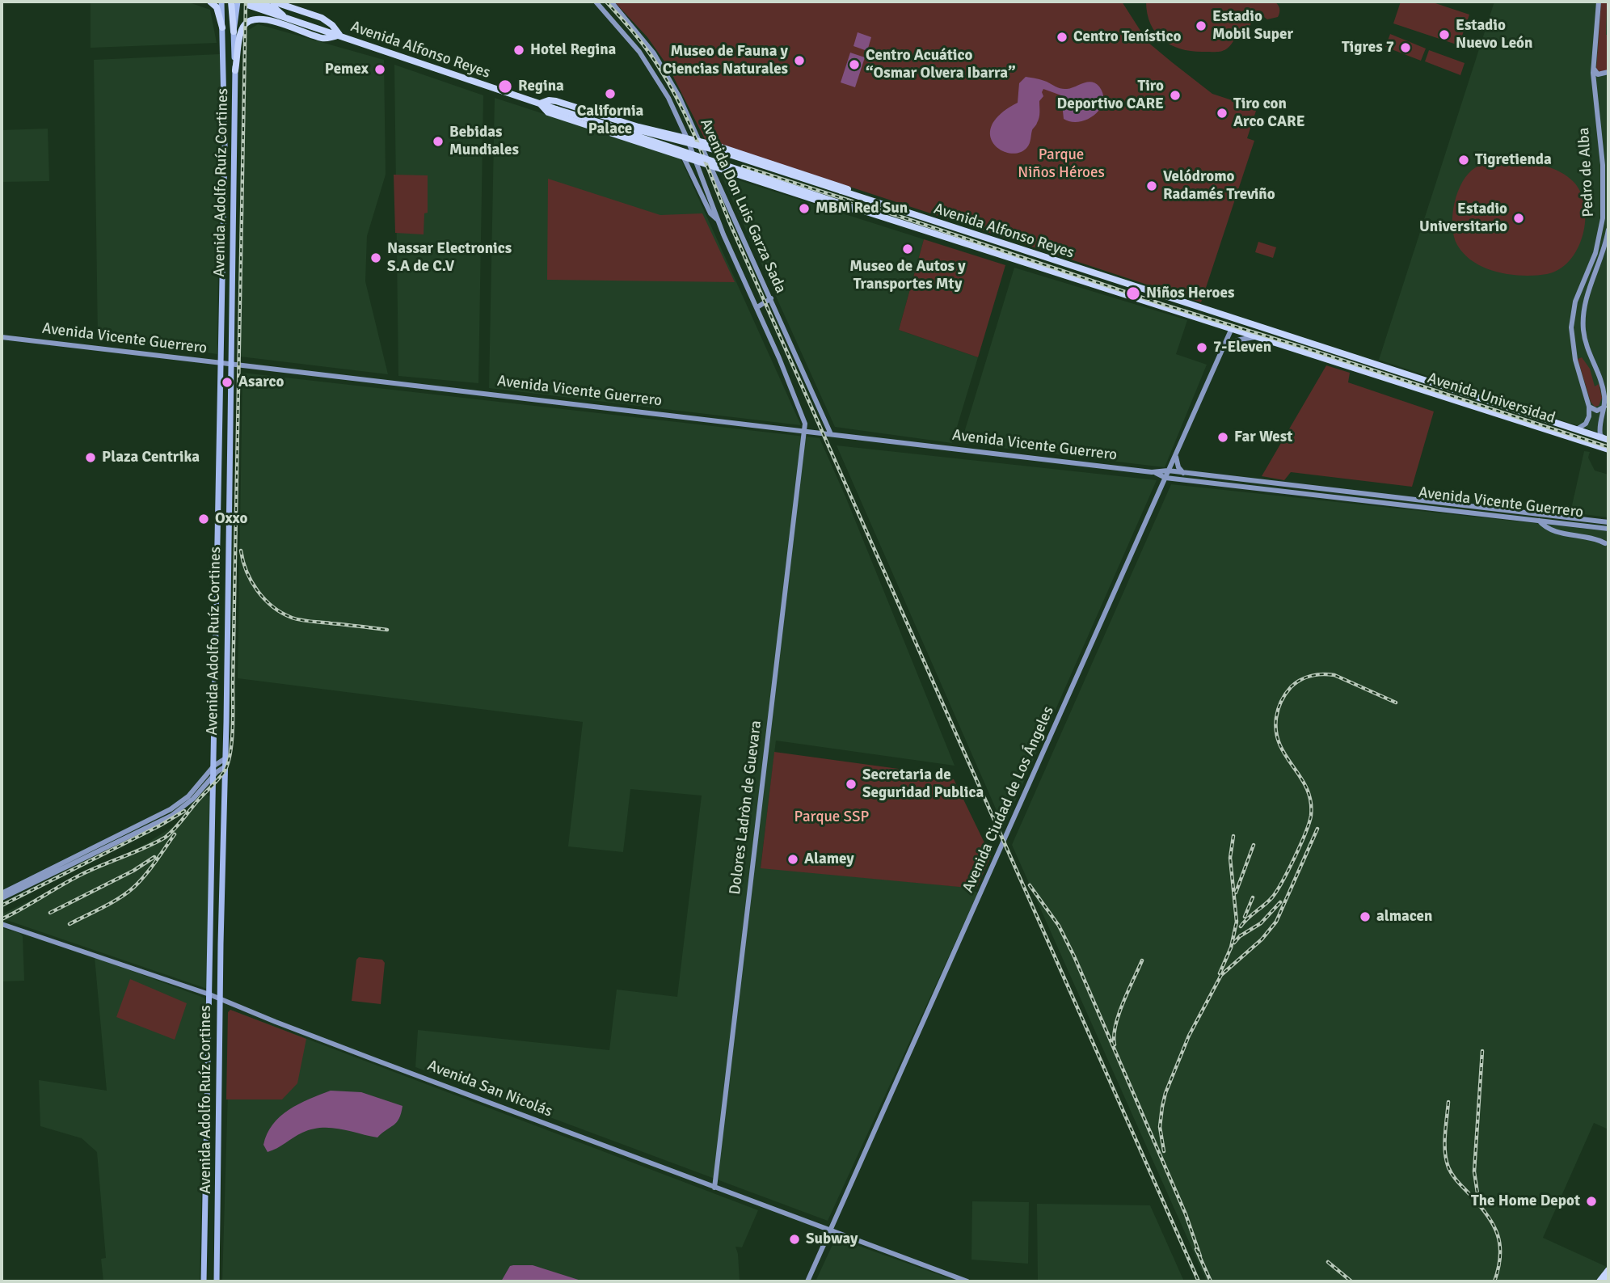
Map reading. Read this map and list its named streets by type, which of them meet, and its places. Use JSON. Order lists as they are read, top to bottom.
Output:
{
  "streets": {
    "highway": ["Avenida Alfonso Reyes", "Avenida Universidad"],
    "main road": ["Avenida Adolfo Ruíz Cortines"],
    "street": [
      "Pedro de Alba",
      "Avenida Don Luis Garza Sada",
      "Avenida Vicente Guerrero",
      "Avenida Ciudad de Los Ángeles",
      "Dolores Ladròn de Guevara",
      "Avenida San Nicolás"
    ]
  },
  "crossings": [
    ["Avenida Alfonso Reyes", "Avenida Universidad"],
    ["Avenida Alfonso Reyes", "Avenida Ciudad de Los Ángeles"],
    ["Pedro de Alba", "Avenida Universidad"],
    ["Avenida Adolfo Ruíz Cortines", "Avenida Vicente Guerrero"],
    ["Avenida Adolfo Ruíz Cortines", "Avenida San Nicolás"],
    ["Avenida Don Luis Garza Sada", "Avenida Vicente Guerrero"],
    ["Avenida Don Luis Garza Sada", "Dolores Ladròn de Guevara"],
    ["Avenida Vicente Guerrero", "Avenida Ciudad de Los Ángeles"],
    ["Avenida Vicente Guerrero", "Dolores Ladròn de Guevara"],
    ["Avenida Ciudad de Los Ángeles", "Avenida San Nicolás"],
    ["Dolores Ladròn de Guevara", "Avenida San Nicolás"]
  ],
  "parks": ["Parque Niños Héroes", "Parque SSP"],
  "places": [
    "Estadio Mobil Super",
    "Estadio Nuevo León",
    "Centro Tenístico",
    "Tigres 7",
    "Hotel Regina",
    "Museo de Fauna y Ciencias Naturales",
    "Centro Acuático “Osmar Olvera Ibarra”",
    "Pemex",
    "Regina",
    "California Palace",
    "Tiro Deportivo CARE",
    "Tiro con Arco CARE",
    "Bebidas Mundiales",
    "Tigretienda",
    "Velódromo Radamés Treviño",
    "MBM Red Sun",
    "Estadio Universitario",
    "Museo de Autos y Transportes Mty",
    "Nassar Electronics S.A de C.V",
    "Niños Heroes",
    "7-Eleven",
    "Asarco",
    "Far West",
    "Plaza Centrika",
    "Oxxo",
    "Secretaria de Seguridad Publica",
    "Alamey",
    "almacen",
    "The Home Depot",
    "Subway"
  ]
}
